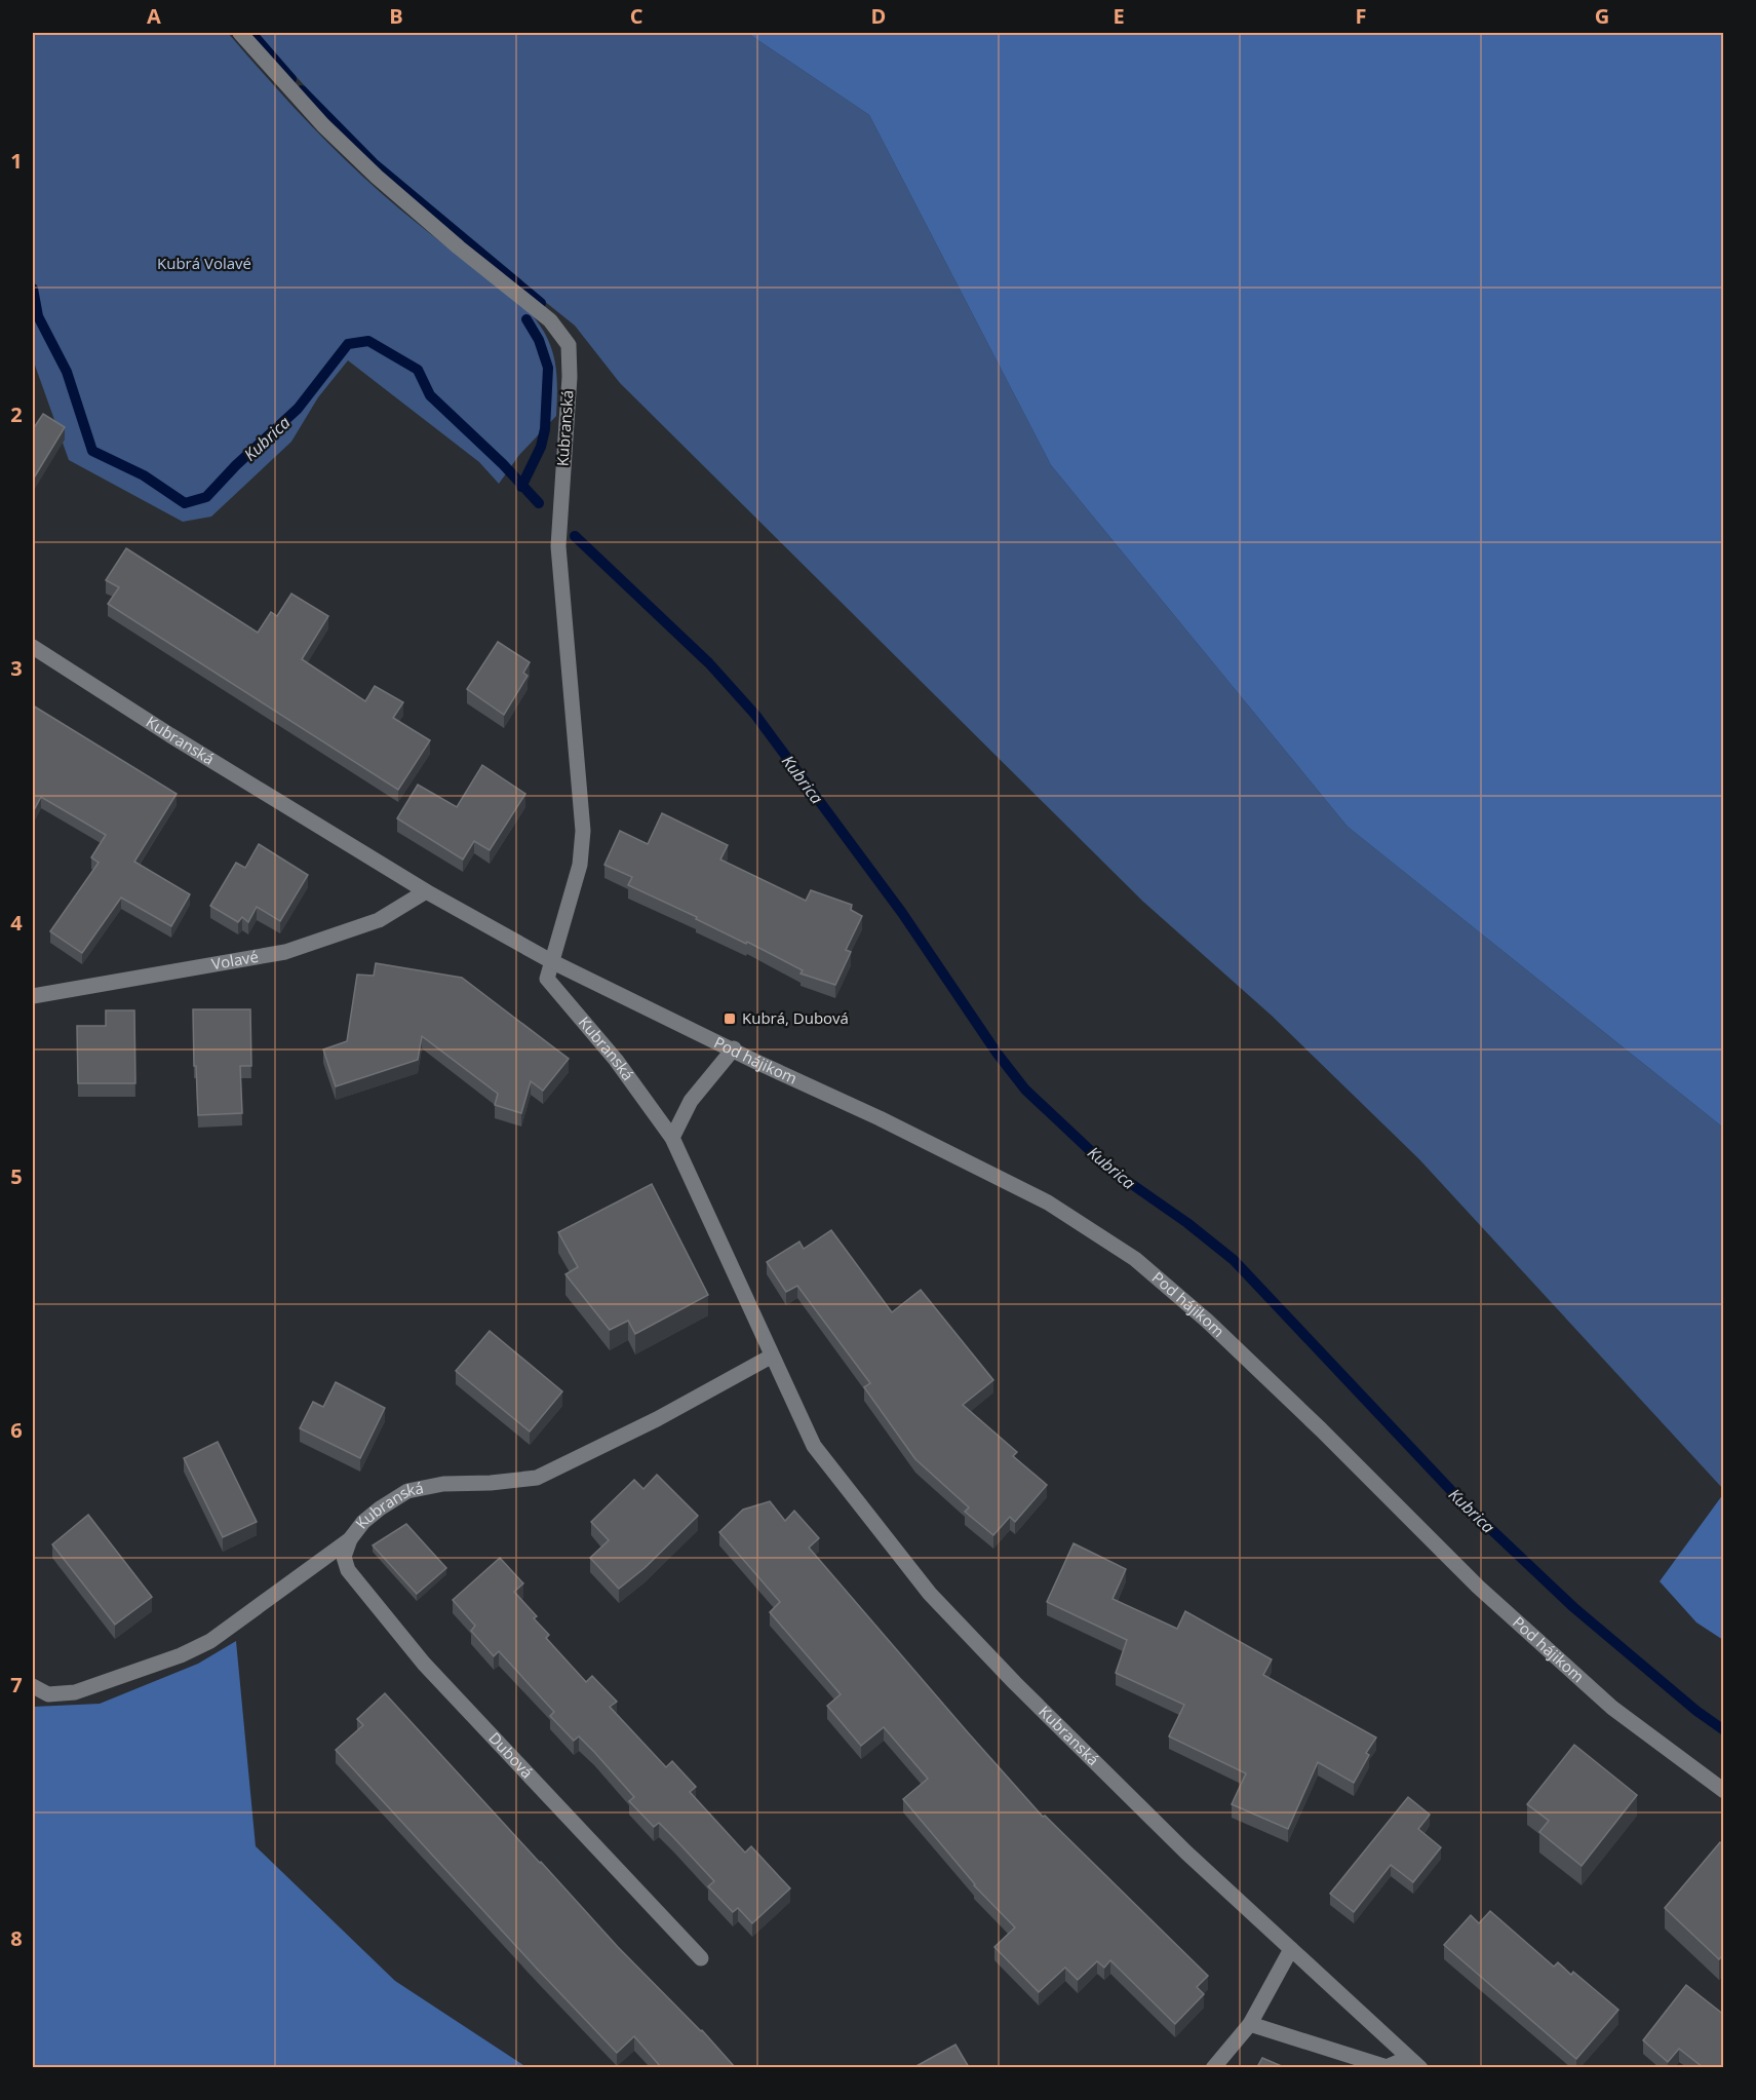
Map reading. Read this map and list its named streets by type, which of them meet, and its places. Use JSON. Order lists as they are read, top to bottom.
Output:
{
  "streets": {
    "street": [
      "Kubranská",
      "Volavé",
      "Pod hájikom",
      "Dubová"
    ]
  },
  "crossings": [
    ["Kubranská", "Volavé"],
    ["Kubranská", "Pod hájikom"],
    ["Kubranská", "Dubová"]
  ],
  "water": ["Kubrica"],
  "parks": ["Kubrá Volavé"],
  "places": {
    "transit": ["Kubrá, Dubová"]
  },
  "grid": {
    "columns": [
      "A",
      "B",
      "C",
      "D",
      "E",
      "F",
      "G"
    ],
    "rows": [
      "1",
      "2",
      "3",
      "4",
      "5",
      "6",
      "7",
      "8"
    ]
  }
}
